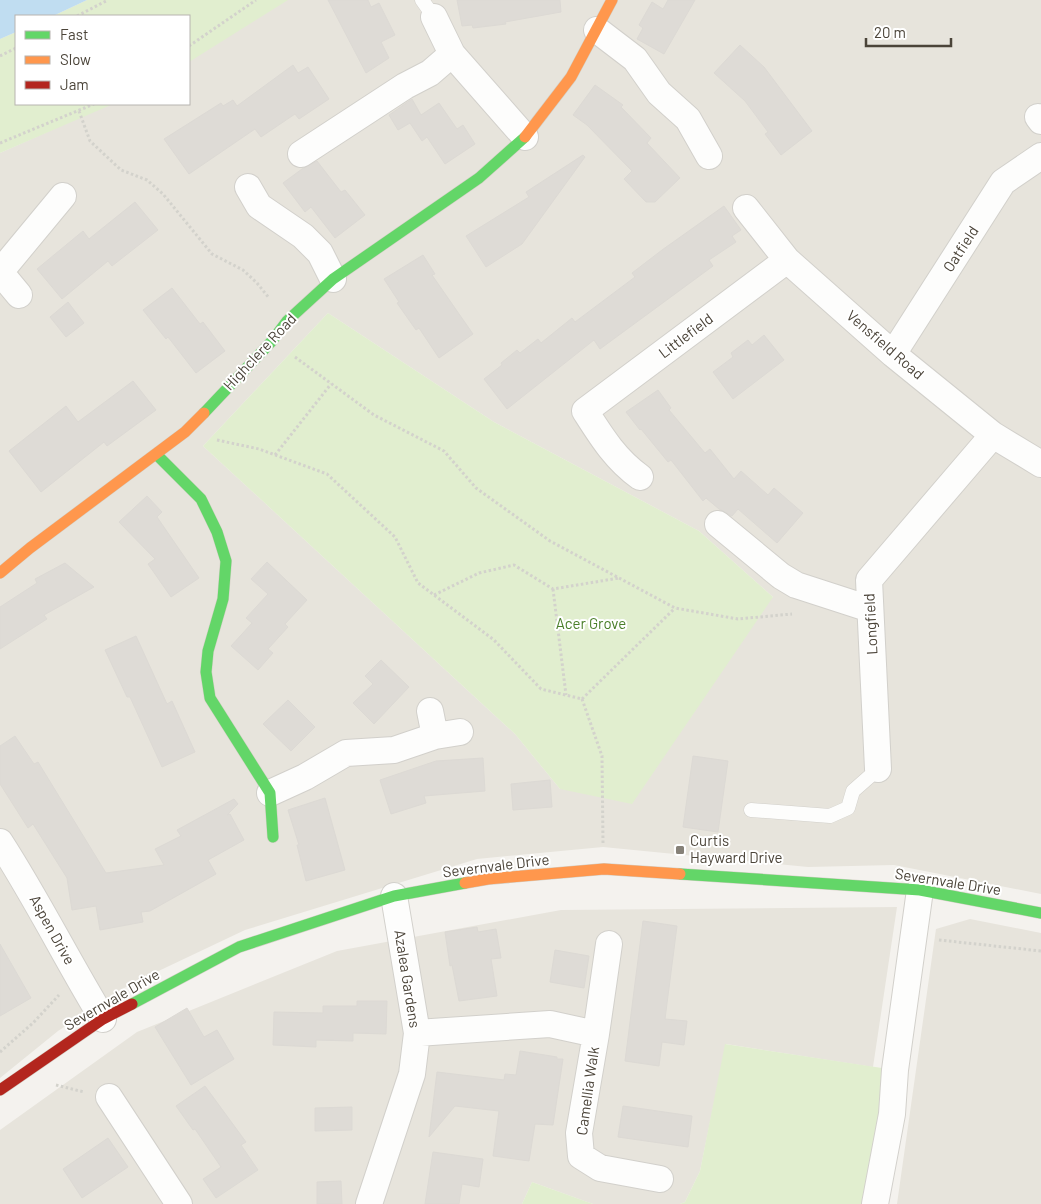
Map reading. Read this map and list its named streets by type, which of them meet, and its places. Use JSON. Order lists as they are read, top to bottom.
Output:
{
  "streets": {
    "street": [
      "Oatfield",
      "Littlefield",
      "Vensfield Road",
      "Highclere Road",
      "Longfield",
      "Severnvale Drive",
      "Aspen Drive",
      "Azalea Gardens",
      "Camellia Walk"
    ]
  },
  "crossings": [
    ["Oatfield", "Vensfield Road"],
    ["Littlefield", "Vensfield Road"],
    ["Vensfield Road", "Longfield"],
    ["Severnvale Drive", "Aspen Drive"],
    ["Severnvale Drive", "Azalea Gardens"],
    ["Azalea Gardens", "Camellia Walk"]
  ],
  "parks": ["Acer Grove"],
  "places": {
    "transit": ["Curtis Hayward Drive"]
  },
  "legend": ["Fast", "Slow", "Jam"],
  "scale_bar": "20 m"
}
